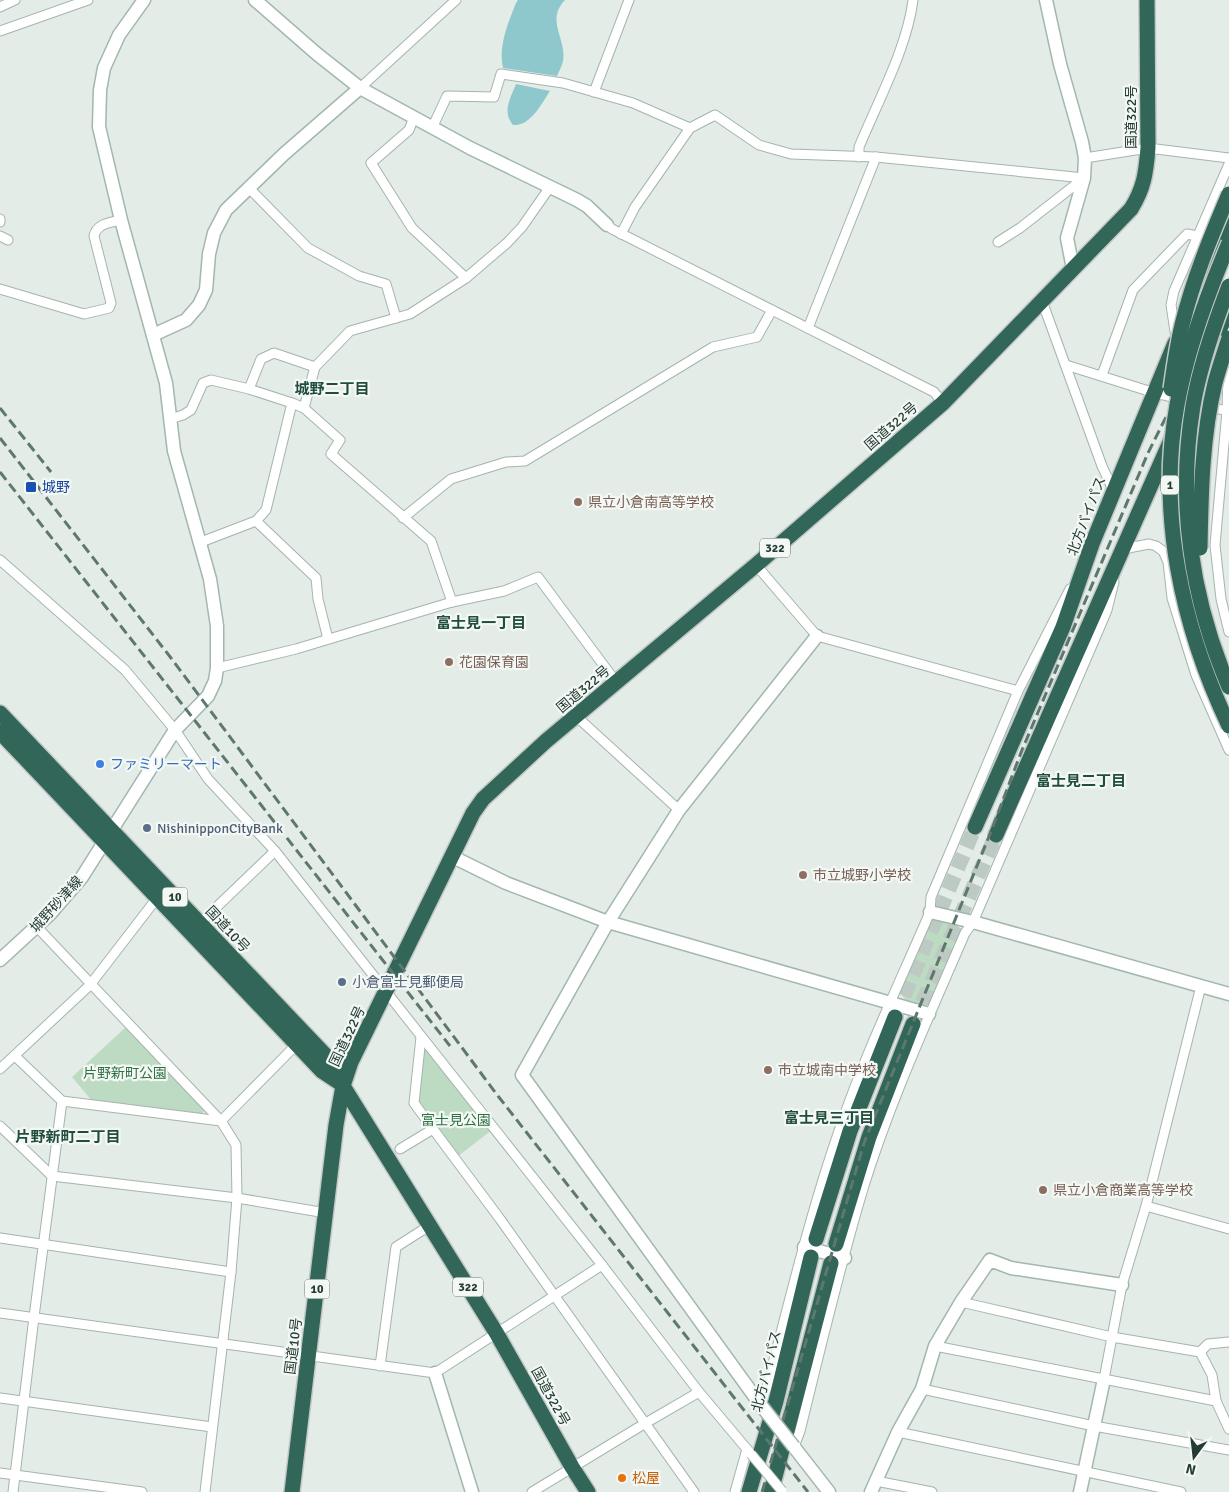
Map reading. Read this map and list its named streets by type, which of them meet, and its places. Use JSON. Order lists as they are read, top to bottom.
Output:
{
  "streets": {
    "highway": [
      "国道322号",
      "1",
      "北方バイパス",
      "322",
      "10",
      "国道10号"
    ],
    "street": ["城野砂津線"]
  },
  "crossings": [
    ["国道322号", "国道10号"],
    ["城野砂津線", "国道10号"]
  ],
  "districts": [
    "城野二丁目",
    "富士見一丁目",
    "富士見二丁目",
    "富士見三丁目",
    "片野新町二丁目"
  ],
  "parks": ["片野新町公園", "富士見公園"],
  "places": {
    "transit": ["城野"],
    "other": [
      "県立小倉南高等学校",
      "花園保育園",
      "ファミリーマート",
      "NishinipponCityBank",
      "市立城野小学校",
      "小倉富士見郵便局",
      "市立城南中学校",
      "県立小倉商業高等学校",
      "松屋"
    ]
  },
  "north": "bottom"
}
